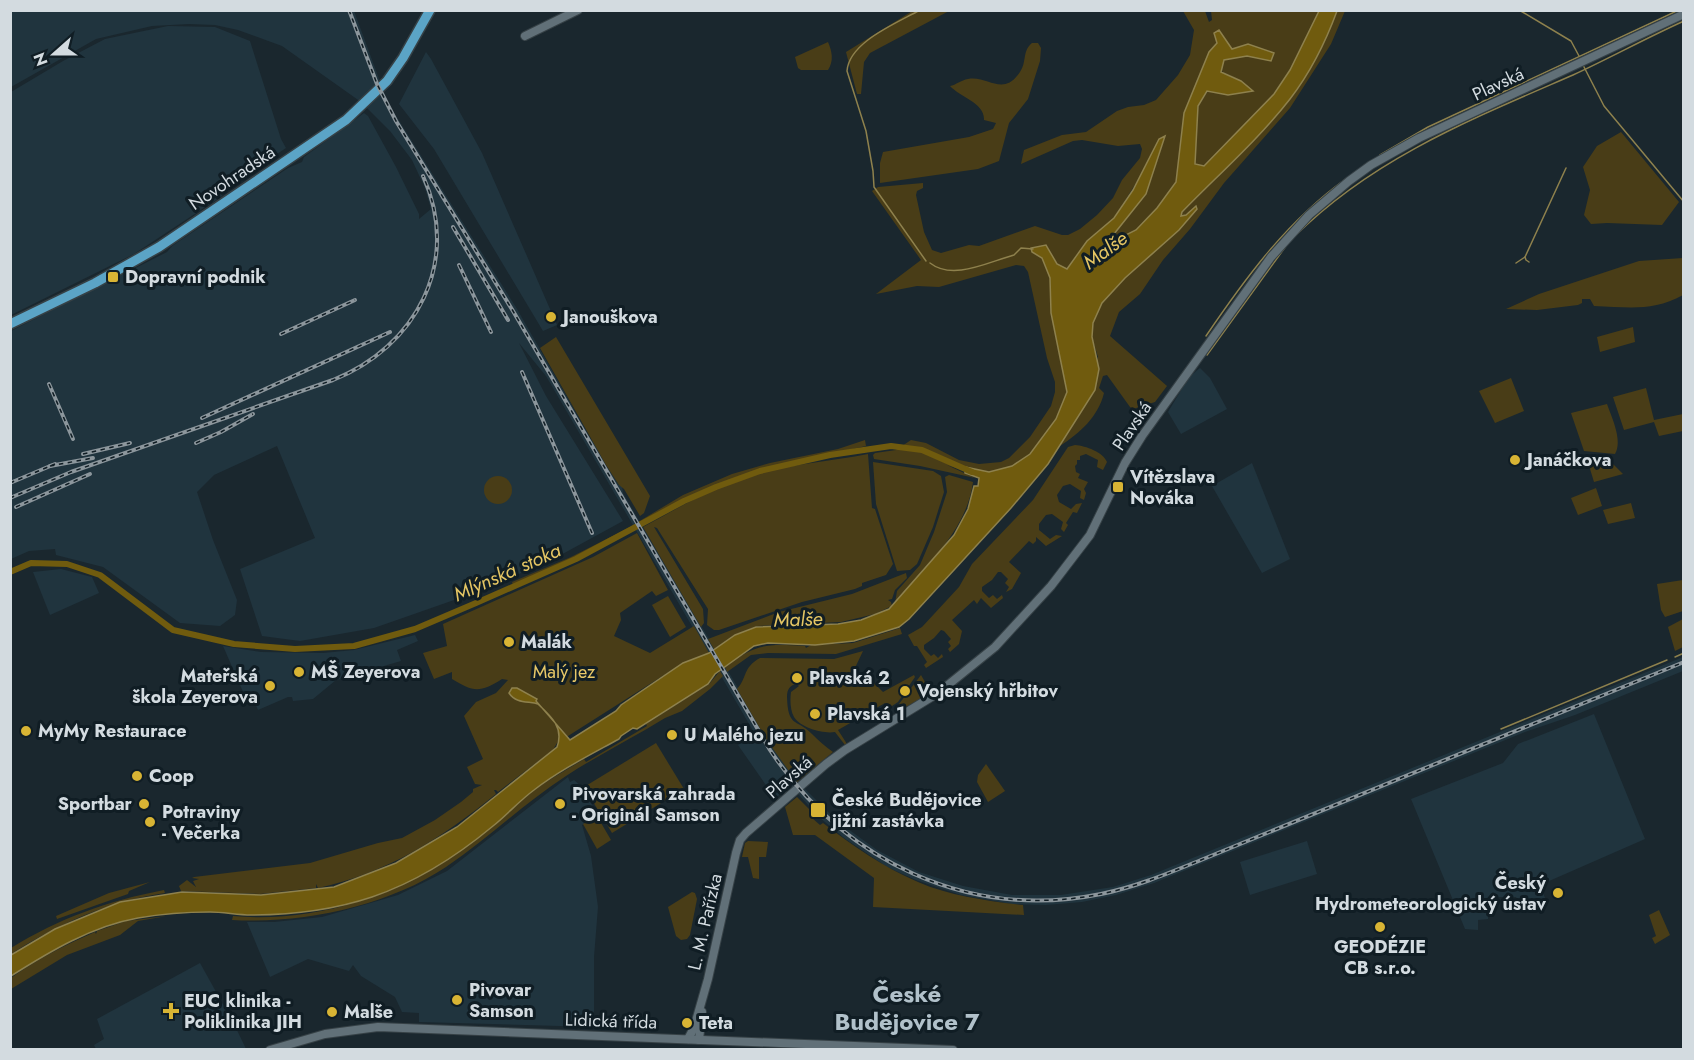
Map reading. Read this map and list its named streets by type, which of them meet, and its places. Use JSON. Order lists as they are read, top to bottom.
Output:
{
  "streets": {
    "main road": ["Novohradská"],
    "street": ["Plavská", "L. M. Pařízka", "Lidická třída"]
  },
  "crossings": [
    ["Plavská", "L. M. Pařízka"]
  ],
  "districts": ["České Budějovice 7"],
  "water": ["Malše", "Mlýnská stoka"],
  "parks": ["Malý jez"],
  "places": {
    "transit": ["Dopravní podnik", "Vítězslava Nováka", "České Budějovice jižní zastávka"],
    "other": [
      "Janouškova",
      "Janáčkova",
      "Malák",
      "MŠ Zeyerova",
      "Plavská 2",
      "Mateřská škola Zeyerova",
      "Vojenský hřbitov",
      "Plavská 1",
      "MyMy Restaurace",
      "U Malého jezu",
      "Coop",
      "Sportbar",
      "Pivovarská zahrada - Originál Samson",
      "Potraviny - Večerka",
      "Český Hydrometeorologický ústav",
      "GEODÉZIE CB s.r.o.",
      "Pivovar Samson",
      "Malše",
      "Teta"
    ],
    "health": ["EUC klinika - Poliklinika JIH"]
  },
  "north": "left"
}
